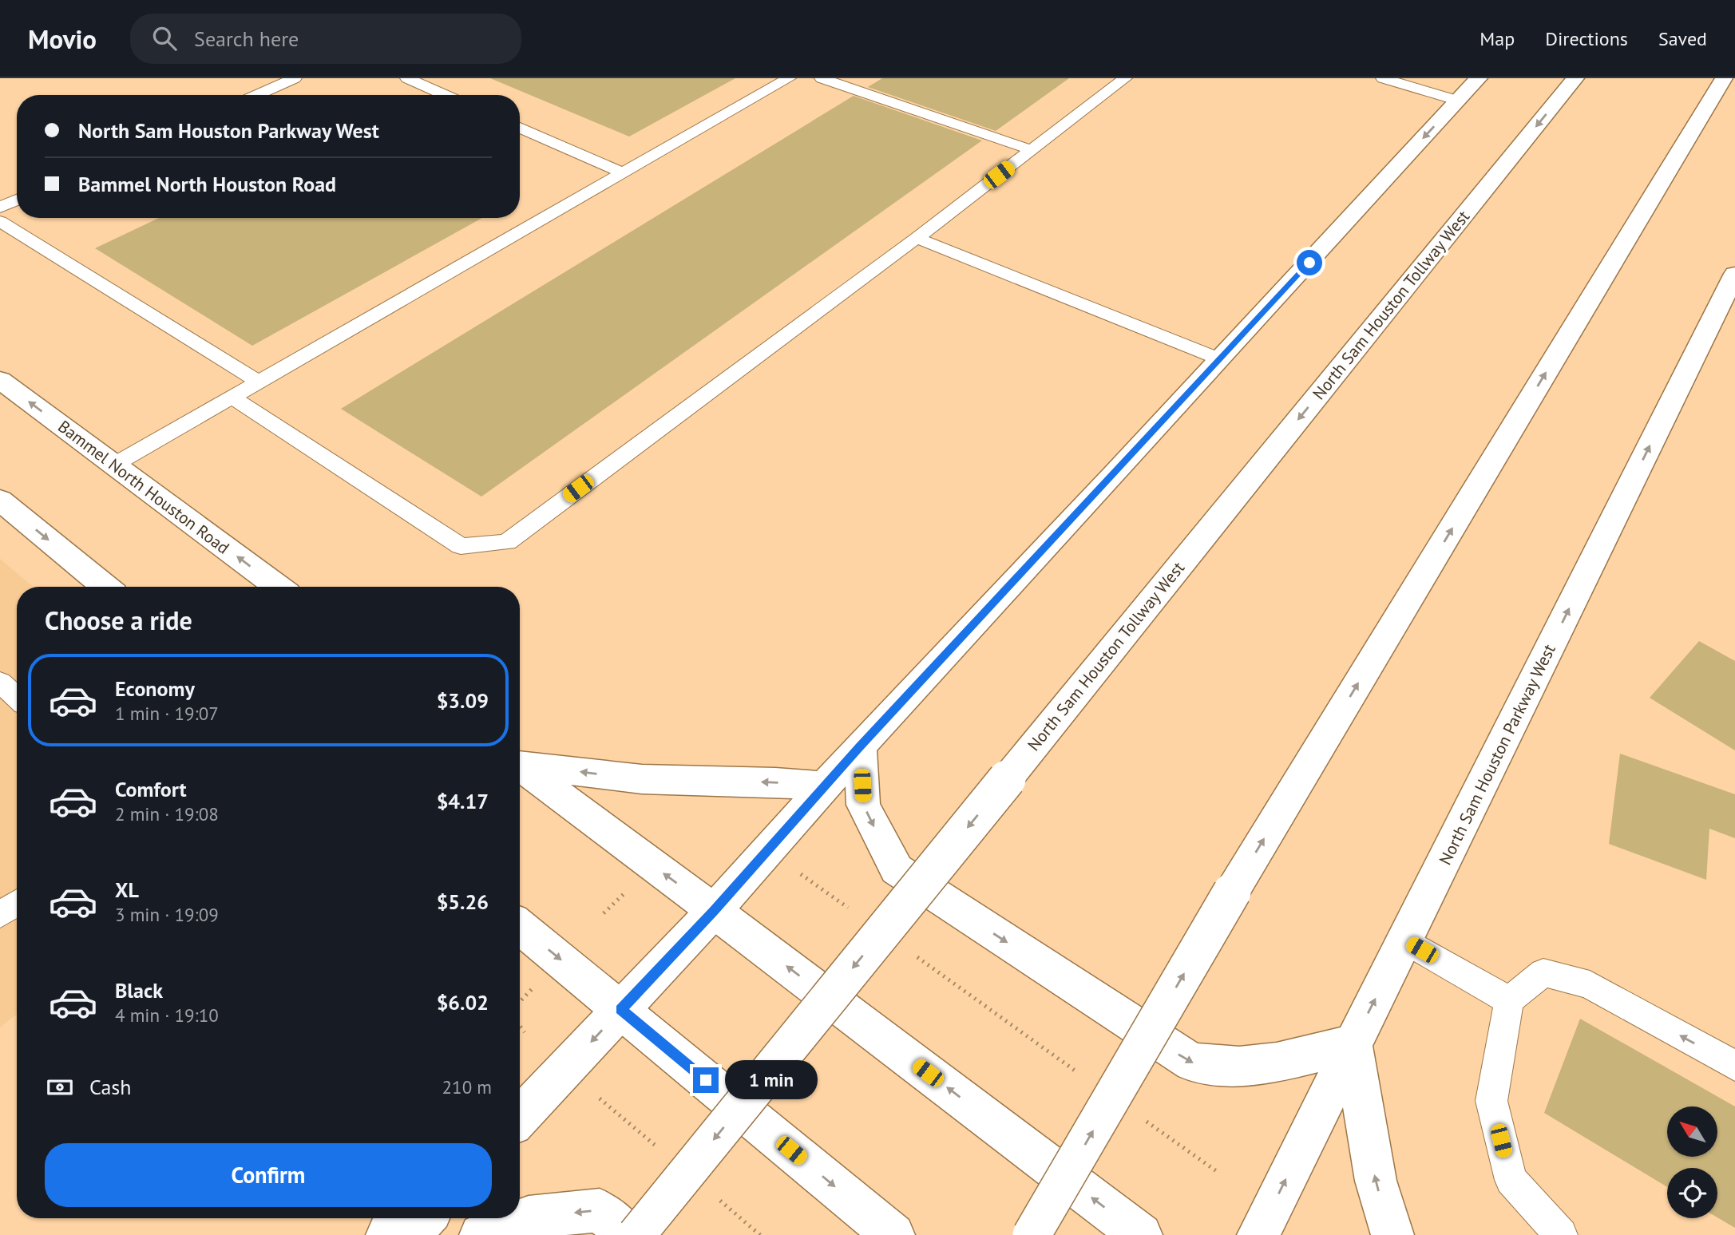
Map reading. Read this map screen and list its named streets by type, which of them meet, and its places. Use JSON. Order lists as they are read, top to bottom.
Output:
{
  "streets": {
    "main road": ["North Sam Houston Tollway West", "Bammel North Houston Road", "North Sam Houston Parkway West"]
  },
  "north": "top left",
  "page": {
    "header": "Movio",
    "search": "Search here",
    "nav": ["Map", "Directions", "Saved"],
    "banner": ["North Sam Houston Parkway West", "Bammel North Houston Road"],
    "heading": "Choose a ride",
    "list": [
      {
        "name": "Economy",
        "note": "1 min · 19:07",
        "value": "$3.09"
      },
      {
        "name": "Comfort",
        "note": "2 min · 19:08",
        "value": "$4.17"
      },
      {
        "name": "XL",
        "note": "3 min · 19:09",
        "value": "$5.26"
      },
      {
        "name": "Black",
        "note": "4 min · 19:10",
        "value": "$6.02"
      }
    ],
    "pay": ["Cash", "210 m"],
    "bubble": "1 min",
    "buttons": "Confirm"
  }
}
